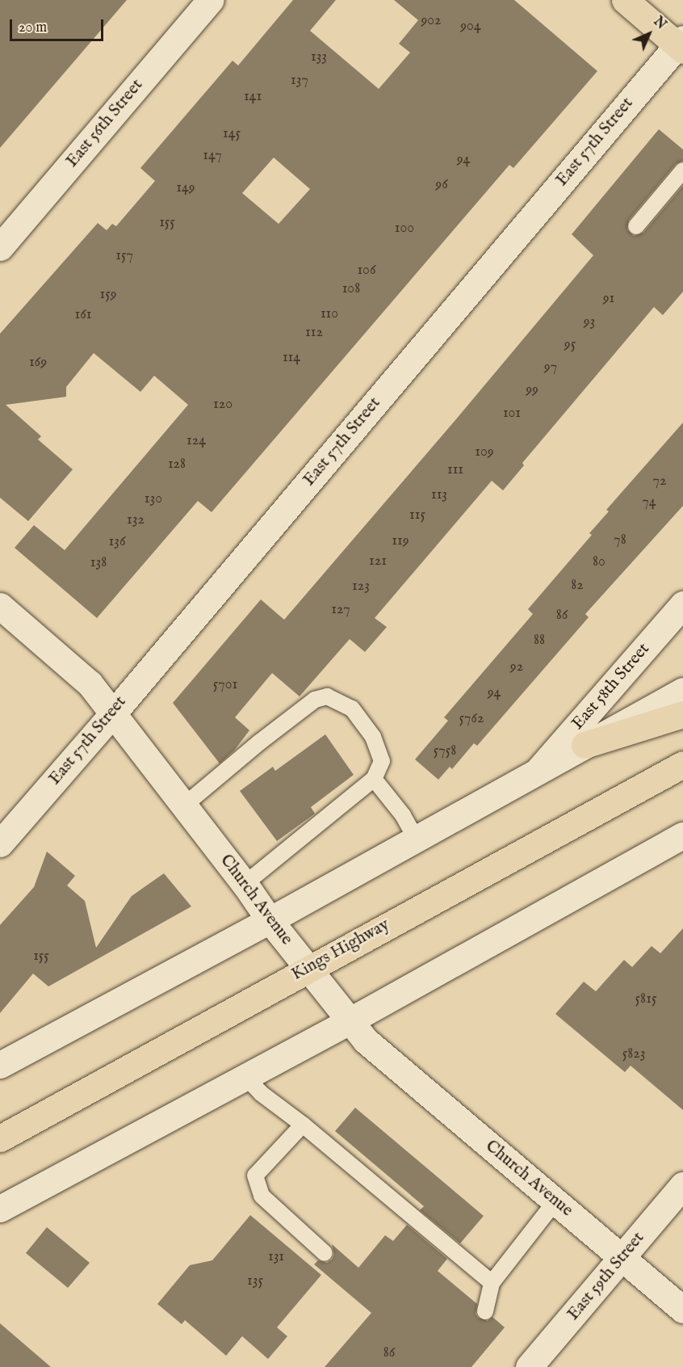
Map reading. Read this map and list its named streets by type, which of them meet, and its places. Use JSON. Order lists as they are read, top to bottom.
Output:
{
  "streets": {
    "main road": ["Kings Highway"],
    "street": [
      "East 56th Street",
      "East 57th Street",
      "East 58th Street",
      "Church Avenue",
      "East 59th Street"
    ]
  },
  "crossings": [
    ["East 57th Street", "Church Avenue"],
    ["Church Avenue", "Kings Highway"],
    ["Church Avenue", "East 59th Street"]
  ],
  "house_numbers": [
    "902",
    "904",
    "133",
    "137",
    "141",
    "145",
    "147",
    "94",
    "96",
    "149",
    "155",
    "100",
    "157",
    "106",
    "108",
    "159",
    "91",
    "110",
    "161",
    "93",
    "112",
    "95",
    "114",
    "169",
    "97",
    "99",
    "120",
    "101",
    "124",
    "109",
    "128",
    "111",
    "72",
    "113",
    "130",
    "74",
    "115",
    "132",
    "78",
    "119",
    "136",
    "121",
    "80",
    "138",
    "82",
    "123",
    "127",
    "86",
    "88",
    "92",
    "5701",
    "94",
    "5762",
    "5758",
    "155",
    "5815",
    "5823",
    "131",
    "135",
    "86"
  ],
  "scale_bar": "20 m",
  "north": "top right"
}
